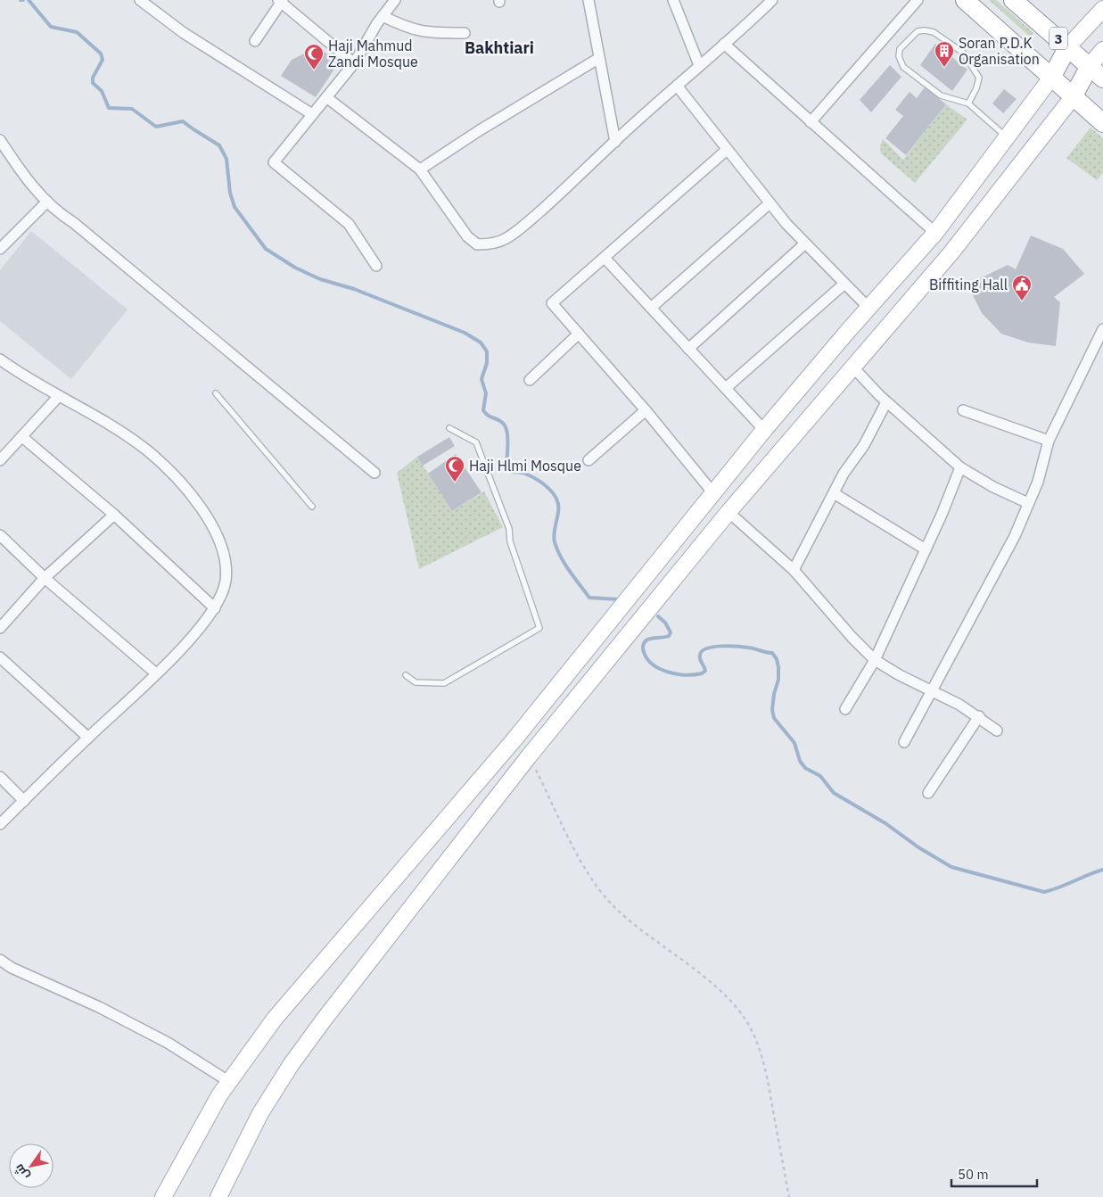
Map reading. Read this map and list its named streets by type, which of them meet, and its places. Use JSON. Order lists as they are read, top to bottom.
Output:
{
  "streets": {
    "highway": ["3"]
  },
  "districts": ["Bakhtiari"],
  "places": {
    "building": ["Soran P.D.K Organisation"],
    "mosque": ["Haji Mahmud Zandi Mosque", "Haji Hlmi Mosque"],
    "public building": ["Biffiting Hall"]
  },
  "scale_bar": "50 m",
  "north": "bottom left"
}
